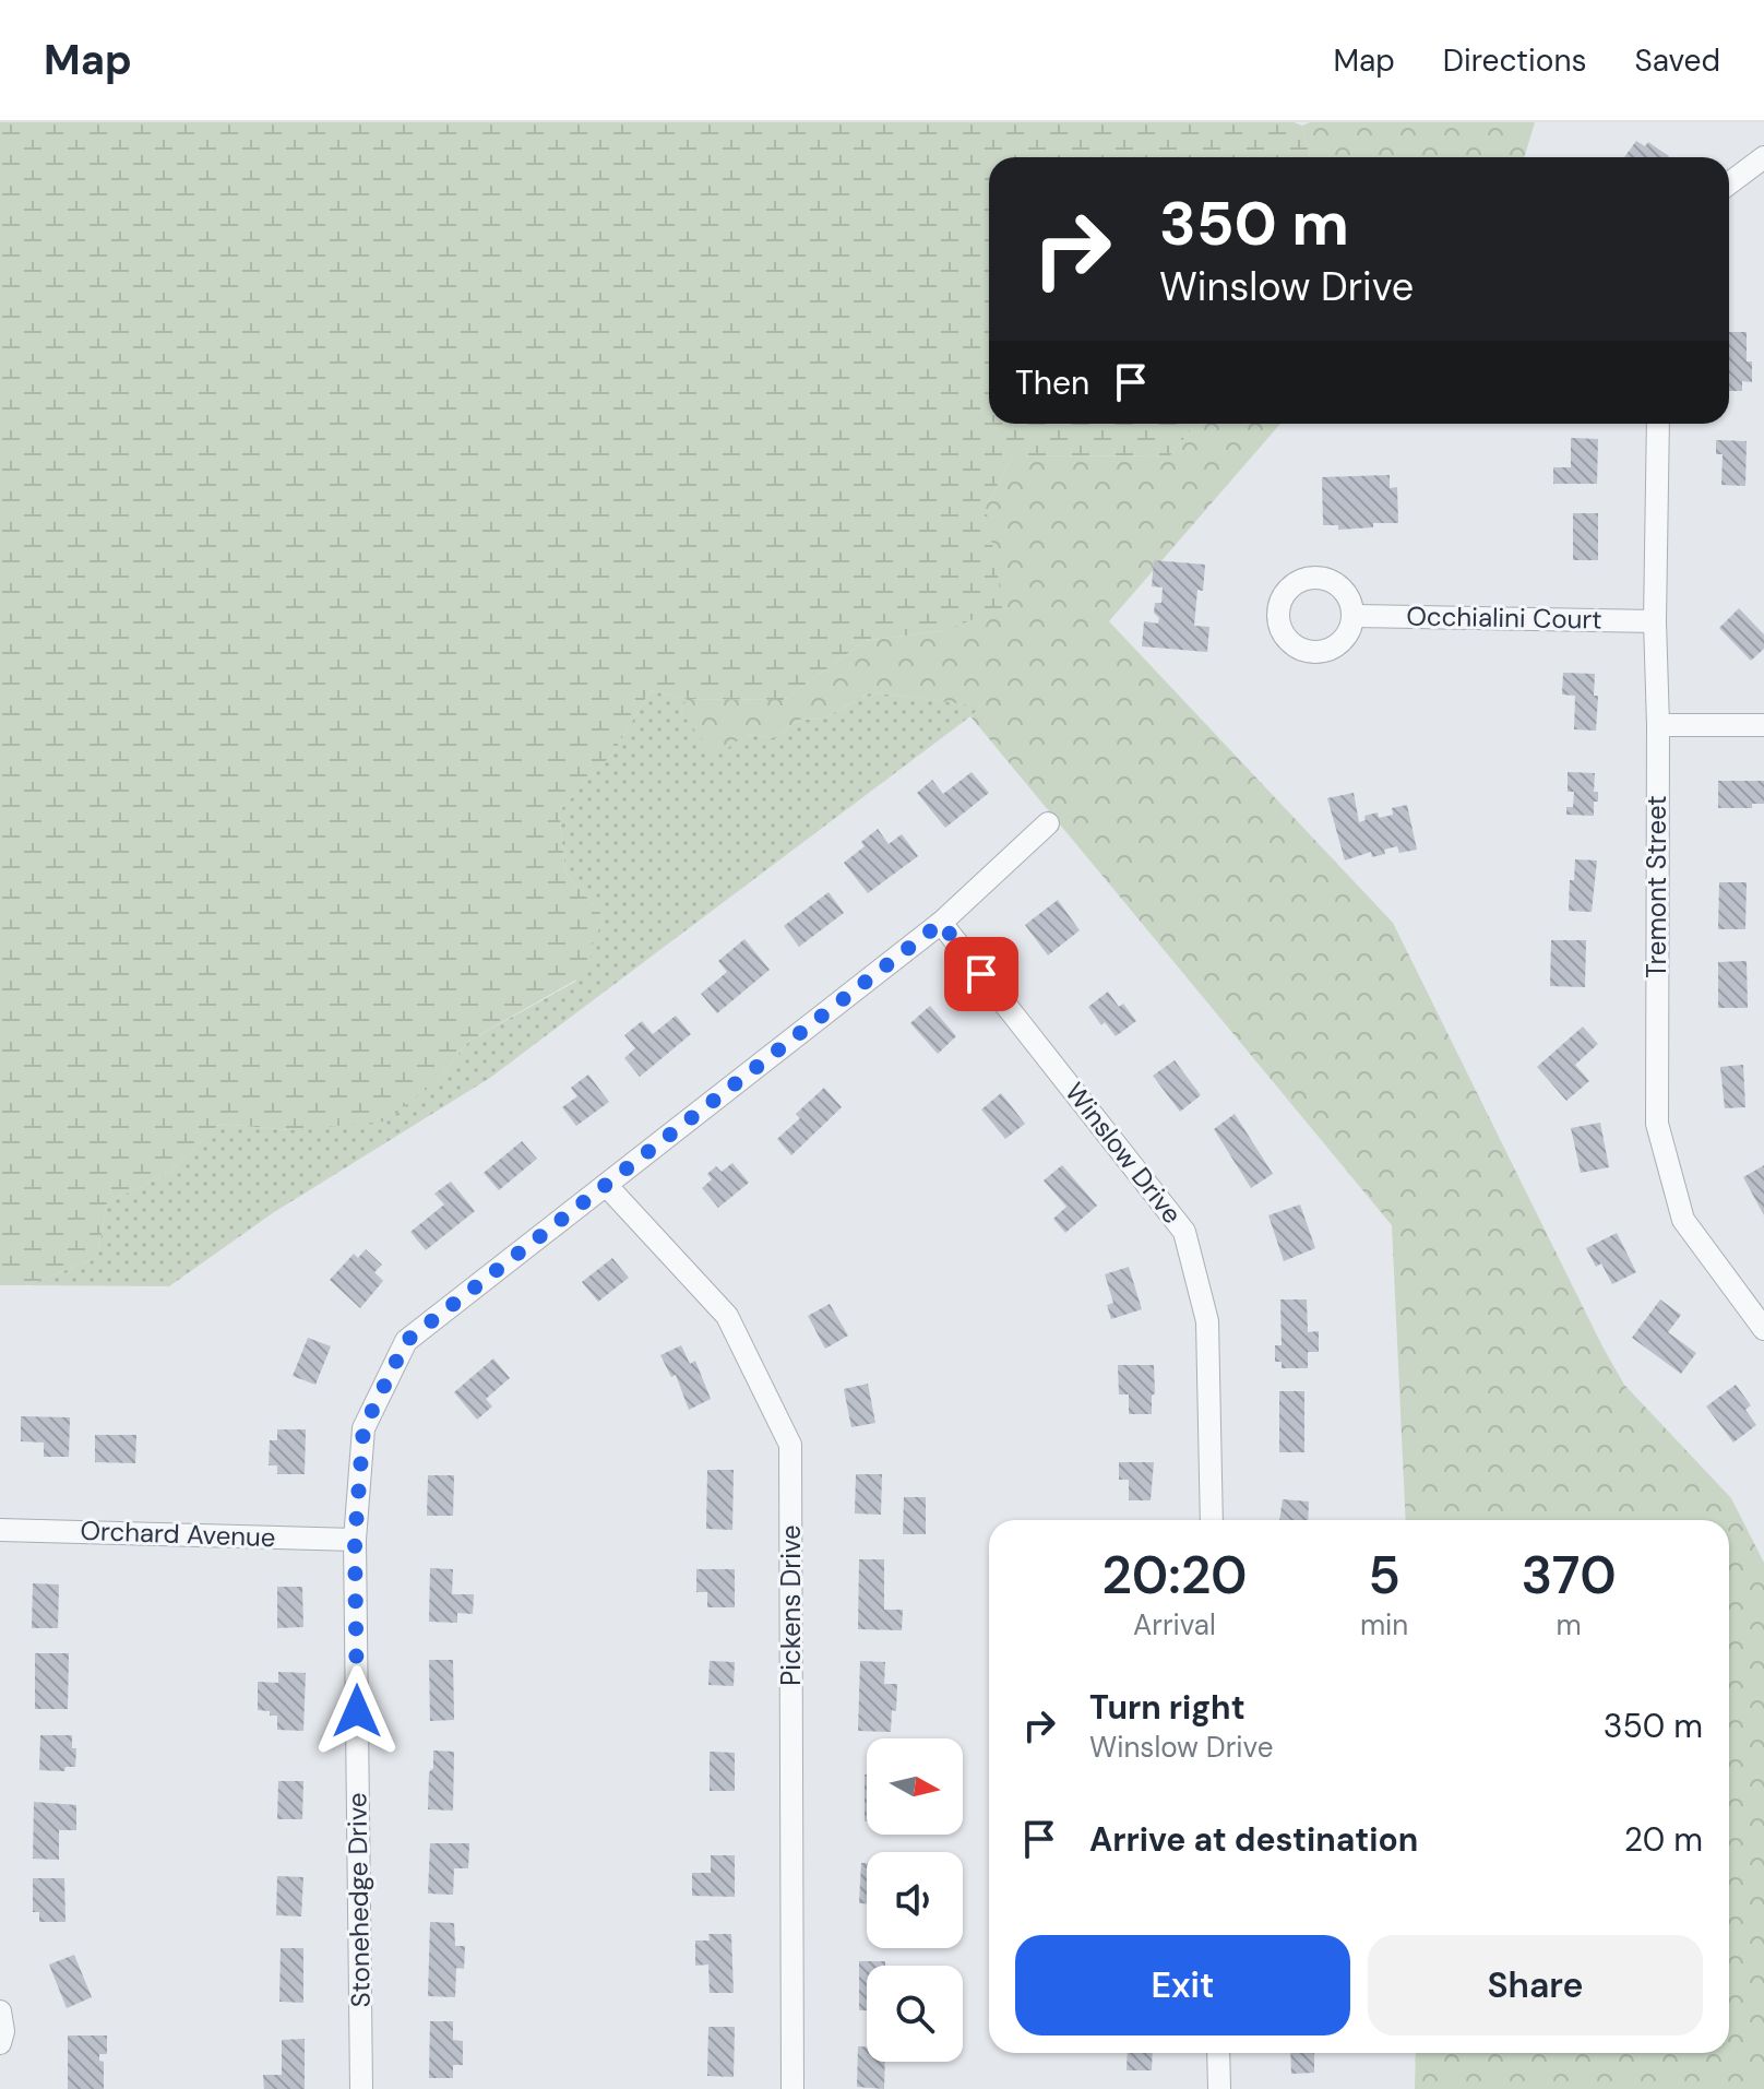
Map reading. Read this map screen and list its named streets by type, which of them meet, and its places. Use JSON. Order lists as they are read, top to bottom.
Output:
{
  "streets": {
    "street": [
      "Occhialini Court",
      "Tremont Street",
      "Winslow Drive",
      "Orchard Avenue",
      "Pickens Drive",
      "Stonehedge Drive"
    ]
  },
  "crossings": [
    ["Occhialini Court", "Tremont Street"],
    ["Winslow Drive", "Stonehedge Drive"],
    ["Orchard Avenue", "Stonehedge Drive"],
    ["Pickens Drive", "Stonehedge Drive"]
  ],
  "north": "right",
  "page": {
    "header": "Map",
    "nav": ["Map", "Directions", "Saved"],
    "turn": ["350 m", "Winslow Drive"],
    "then": "Then",
    "eta": [
      "20:20",
      "Arrival",
      "5",
      "min",
      "370",
      "m"
    ],
    "list": [
      {
        "name": "Turn right",
        "note": "Winslow Drive",
        "value": "350 m"
      },
      {
        "name": "Arrive at destination",
        "value": "20 m"
      }
    ],
    "buttons": ["Exit", "Share"]
  }
}
